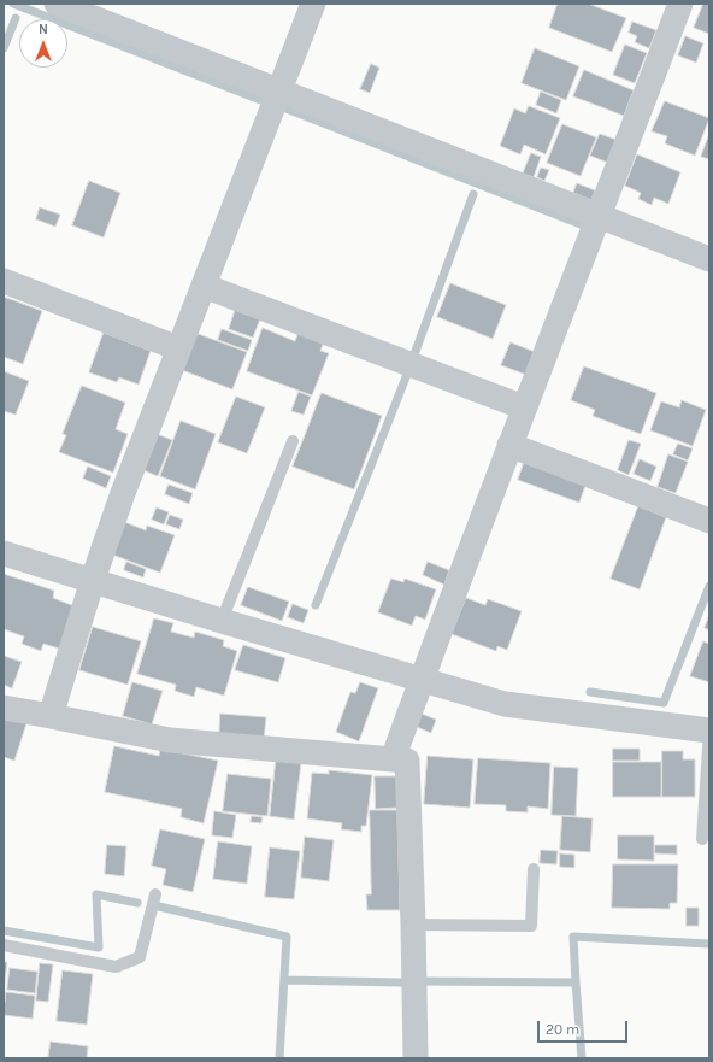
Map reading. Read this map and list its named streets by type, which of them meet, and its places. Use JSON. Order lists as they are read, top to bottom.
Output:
{
  "scale_bar": "20 m",
  "north": "top"
}
